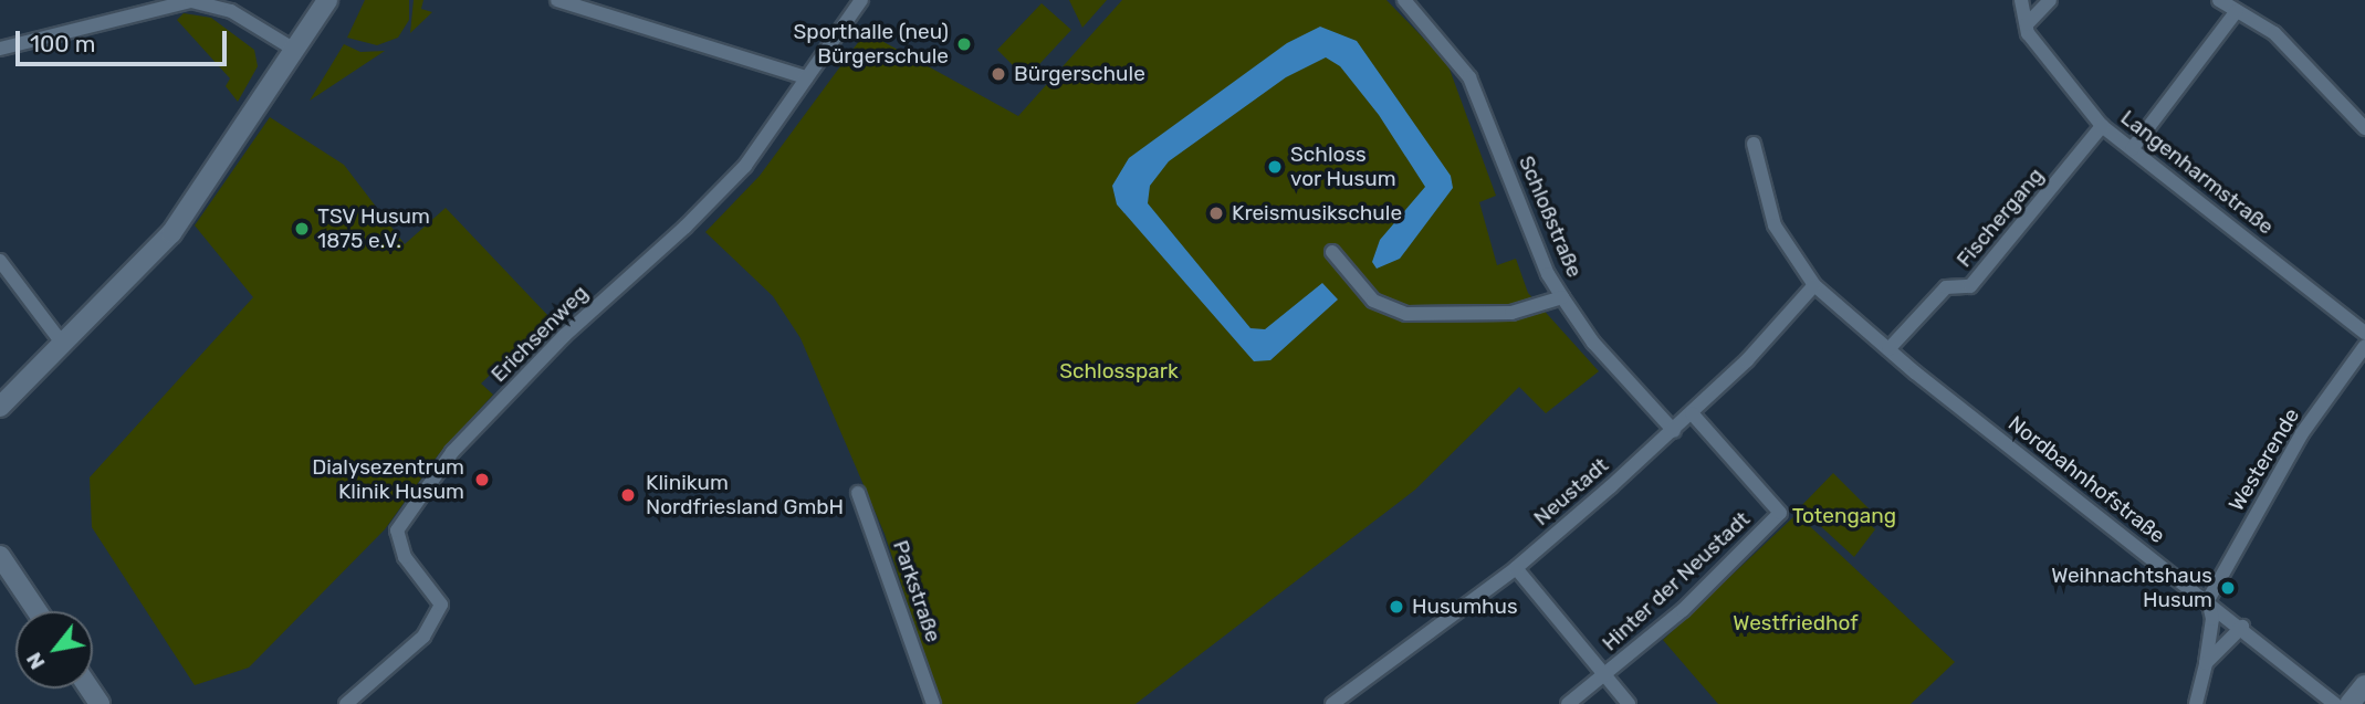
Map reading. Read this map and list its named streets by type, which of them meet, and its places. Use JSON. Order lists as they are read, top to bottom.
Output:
{
  "streets": {
    "street": [
      "Langenharmstraße",
      "Schloßstraße",
      "Fischergang",
      "Erichsenweg",
      "Westerende",
      "Nordbahnhofstraße",
      "Neustadt",
      "Hinter der Neustadt",
      "Parkstraße"
    ]
  },
  "crossings": [
    ["Langenharmstraße", "Fischergang"],
    ["Schloßstraße", "Neustadt"],
    ["Fischergang", "Nordbahnhofstraße"],
    ["Westerende", "Nordbahnhofstraße"],
    ["Nordbahnhofstraße", "Neustadt"],
    ["Neustadt", "Hinter der Neustadt"]
  ],
  "parks": ["Schlosspark", "Totengang", "Westfriedhof"],
  "places": [
    "Sporthalle (neu) Bürgerschule",
    "Bürgerschule",
    "Schloss vor Husum",
    "Kreismusikschule",
    "TSV Husum 1875 e.V.",
    "Dialysezentrum Klinik Husum",
    "Klinikum Nordfriesland GmbH",
    "Weihnachtshaus Husum",
    "Husumhus"
  ],
  "scale_bar": "100 m",
  "north": "bottom left"
}
